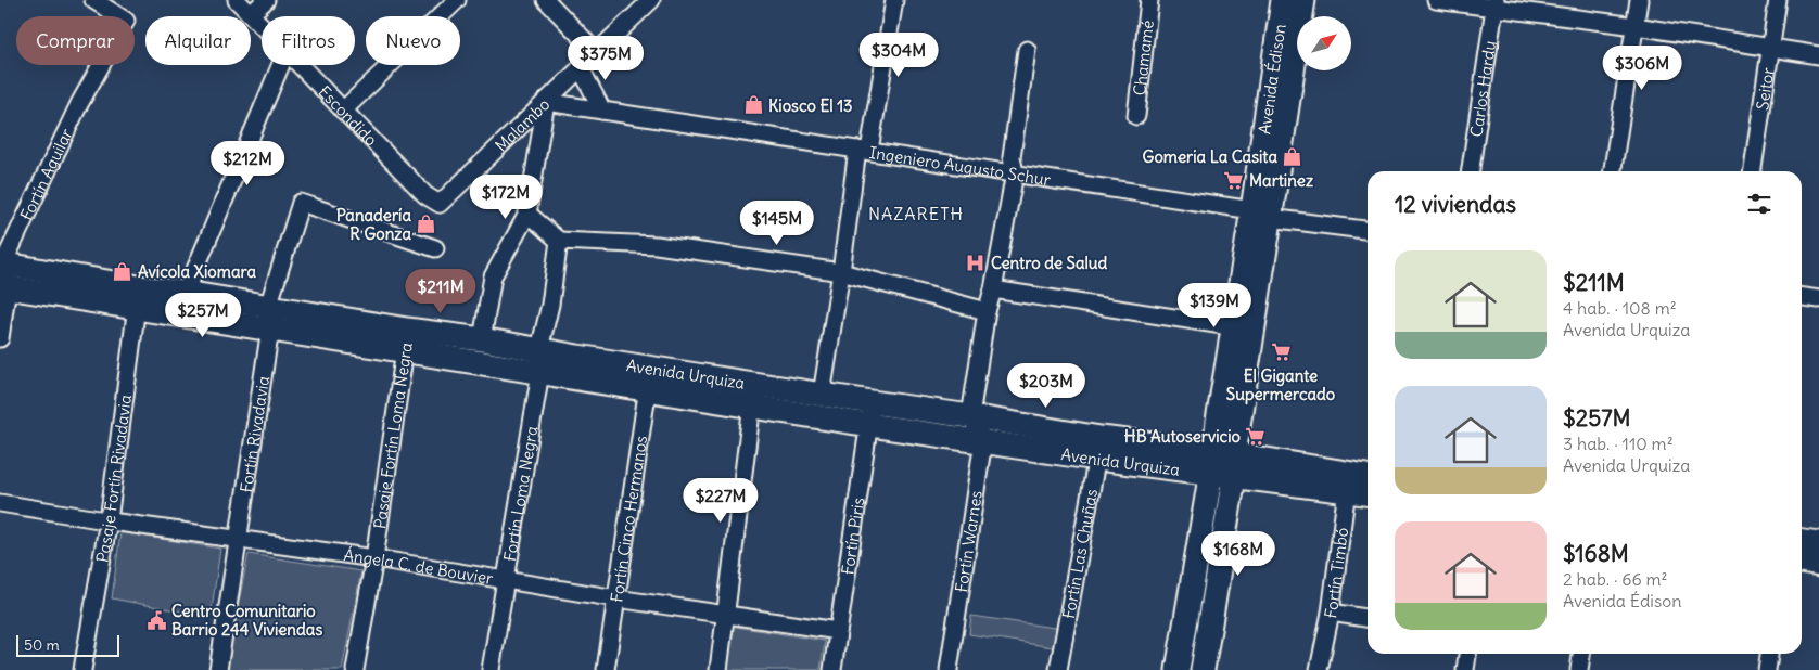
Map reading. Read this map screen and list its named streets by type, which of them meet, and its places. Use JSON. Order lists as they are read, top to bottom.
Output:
{
  "streets": {
    "main road": ["Avenida Édison", "Avenida Urquiza"],
    "street": [
      "Chamamé",
      "Carlos Hardy",
      "Seitor",
      "Escondido",
      "Malambo",
      "Ingeniero Augusto Schur",
      "Fortín Aguilar",
      "Fortín Rivadavia",
      "Pasaje Fortín Loma Negra",
      "Pasaje Fortín Rivadavia",
      "Fortín Loma Negra",
      "Fortín Cinco Hermanos",
      "Fortín Piris",
      "Fortín Warnes",
      "Fortín Las Chuñas",
      "Ángela C. de Bouvier",
      "Fortín Timbó"
    ]
  },
  "crossings": [
    ["Avenida Édison", "Ingeniero Augusto Schur"],
    ["Avenida Édison", "Avenida Urquiza"],
    ["Escondido", "Malambo"],
    ["Malambo", "Ingeniero Augusto Schur"],
    ["Fortín Aguilar", "Avenida Urquiza"],
    ["Avenida Urquiza", "Fortín Rivadavia"],
    ["Avenida Urquiza", "Pasaje Fortín Loma Negra"],
    ["Avenida Urquiza", "Pasaje Fortín Rivadavia"],
    ["Avenida Urquiza", "Fortín Loma Negra"],
    ["Avenida Urquiza", "Fortín Cinco Hermanos"],
    ["Avenida Urquiza", "Fortín Piris"],
    ["Avenida Urquiza", "Fortín Warnes"],
    ["Avenida Urquiza", "Fortín Las Chuñas"],
    ["Avenida Urquiza", "Fortín Timbó"],
    ["Fortín Rivadavia", "Ángela C. de Bouvier"],
    ["Pasaje Fortín Loma Negra", "Ángela C. de Bouvier"],
    ["Pasaje Fortín Rivadavia", "Ángela C. de Bouvier"],
    ["Fortín Loma Negra", "Ángela C. de Bouvier"],
    ["Fortín Cinco Hermanos", "Ángela C. de Bouvier"],
    ["Fortín Piris", "Ángela C. de Bouvier"]
  ],
  "districts": ["NAZARETH"],
  "places": {
    "shop": [
      "Kiosco El 13",
      "Gomeria La Casita",
      "Panadería R Gonza",
      "Avícola Xiomara"
    ],
    "supermarket": ["Martinez", "El Gigante Supermercado", "HB Autoservicio"],
    "hospital": ["Centro de Salud"],
    "public building": ["Centro Comunitario Barrio 244 Viviendas"]
  },
  "scale_bar": "50 m",
  "north": "top right",
  "page": {
    "chip": [
      "Comprar",
      "Alquilar",
      "Filtros",
      "Nuevo"
    ],
    "price": [
      "$304M",
      "$375M",
      "$306M",
      "$212M",
      "$172M",
      "$145M",
      "$211M",
      "$139M",
      "$257M",
      "$203M",
      "$227M",
      "$168M"
    ],
    "heading": "12 viviendas",
    "list": [
      {
        "name": "$211M",
        "note": "4 hab. · 108 m² · Avenida Urquiza"
      },
      {
        "name": "$257M",
        "note": "3 hab. · 110 m² · Avenida Urquiza"
      },
      {
        "name": "$168M",
        "note": "2 hab. · 66 m² · Avenida Édison"
      }
    ],
    "scale": "50 m"
  }
}
